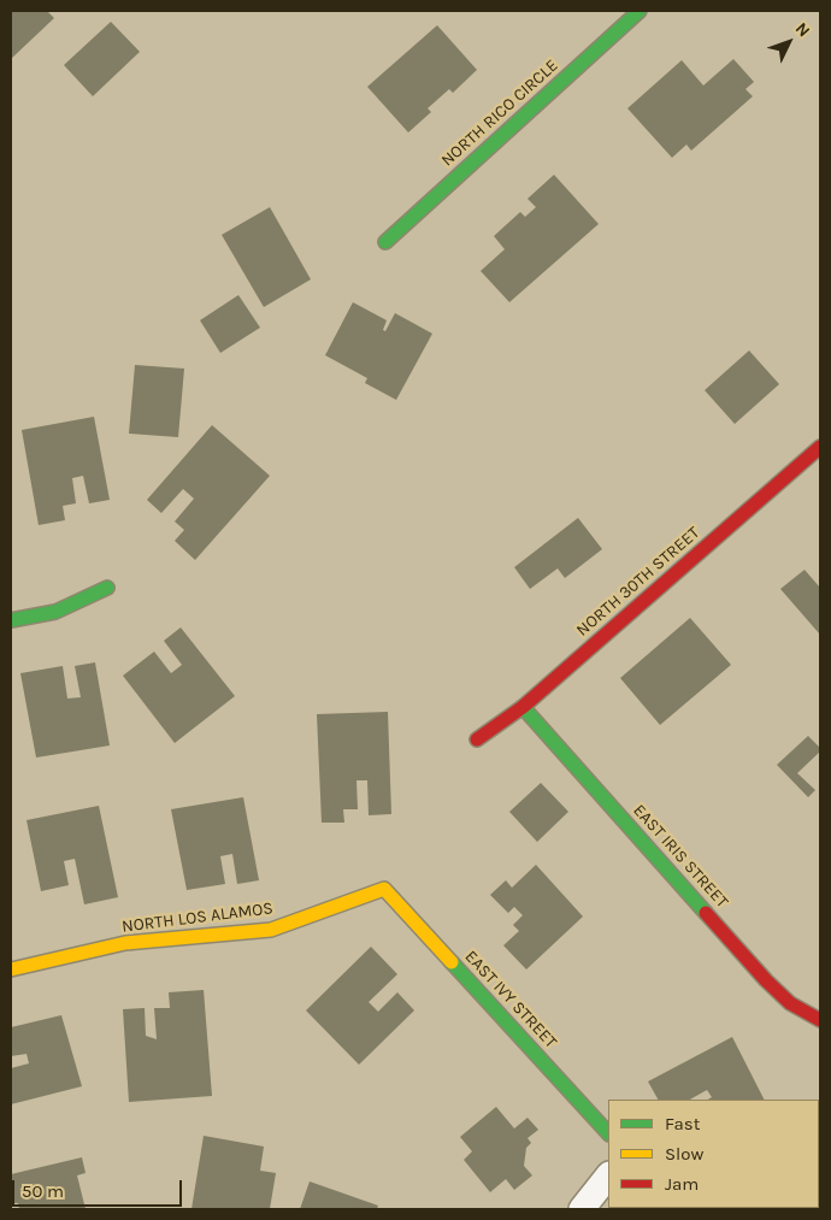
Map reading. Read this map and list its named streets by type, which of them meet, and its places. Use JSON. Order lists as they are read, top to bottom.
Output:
{
  "streets": {
    "street": [
      "NORTH RICO CIRCLE",
      "NORTH 30TH STREET",
      "EAST IRIS STREET",
      "NORTH LOS ALAMOS",
      "EAST IVY STREET"
    ]
  },
  "crossings": [
    ["NORTH 30TH STREET", "EAST IRIS STREET"],
    ["NORTH LOS ALAMOS", "EAST IVY STREET"]
  ],
  "legend": ["Fast", "Slow", "Jam"],
  "scale_bar": "50 m",
  "north": "top right"
}
